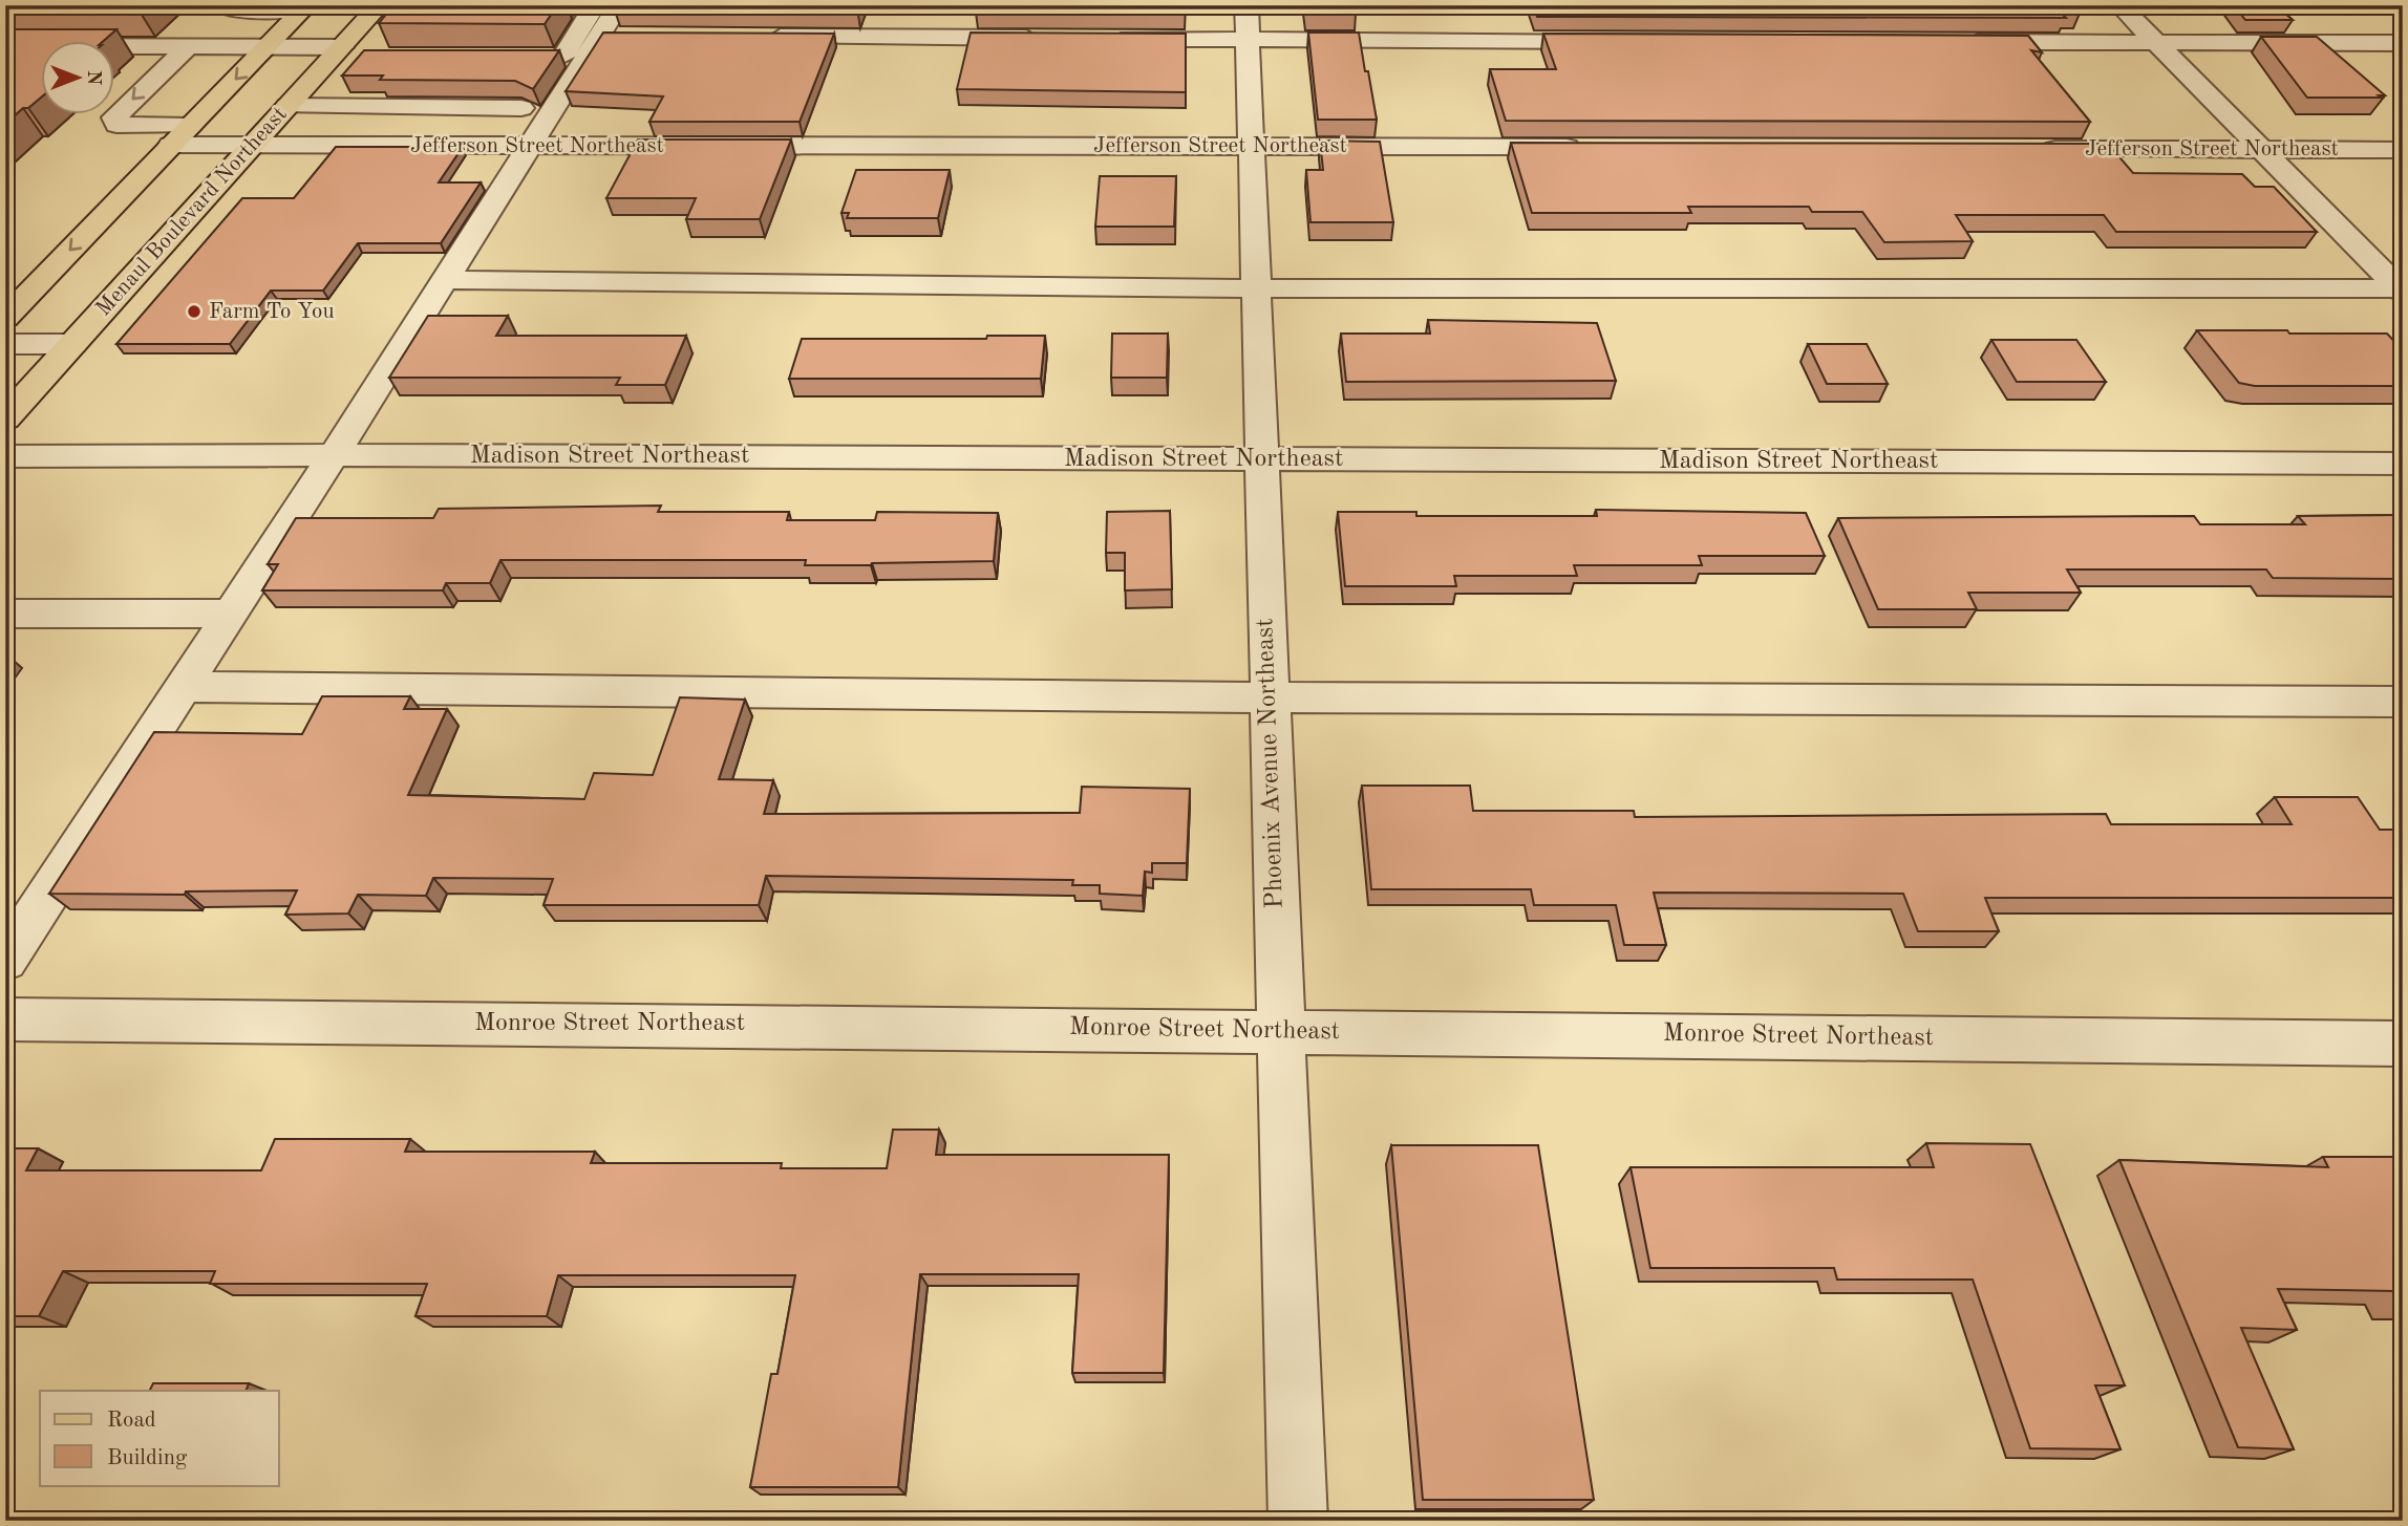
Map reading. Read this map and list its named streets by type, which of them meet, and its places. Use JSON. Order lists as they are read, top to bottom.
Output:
{
  "streets": {
    "main road": ["Menaul Boulevard Northeast"],
    "street": [
      "Jefferson Street Northeast",
      "Madison Street Northeast",
      "Phoenix Avenue Northeast",
      "Monroe Street Northeast"
    ]
  },
  "crossings": [
    ["Jefferson Street Northeast", "Menaul Boulevard Northeast"],
    ["Jefferson Street Northeast", "Phoenix Avenue Northeast"],
    ["Madison Street Northeast", "Phoenix Avenue Northeast"],
    ["Phoenix Avenue Northeast", "Monroe Street Northeast"]
  ],
  "places": ["Farm To You"],
  "legend": ["Road", "Building"],
  "north": "right"
}
